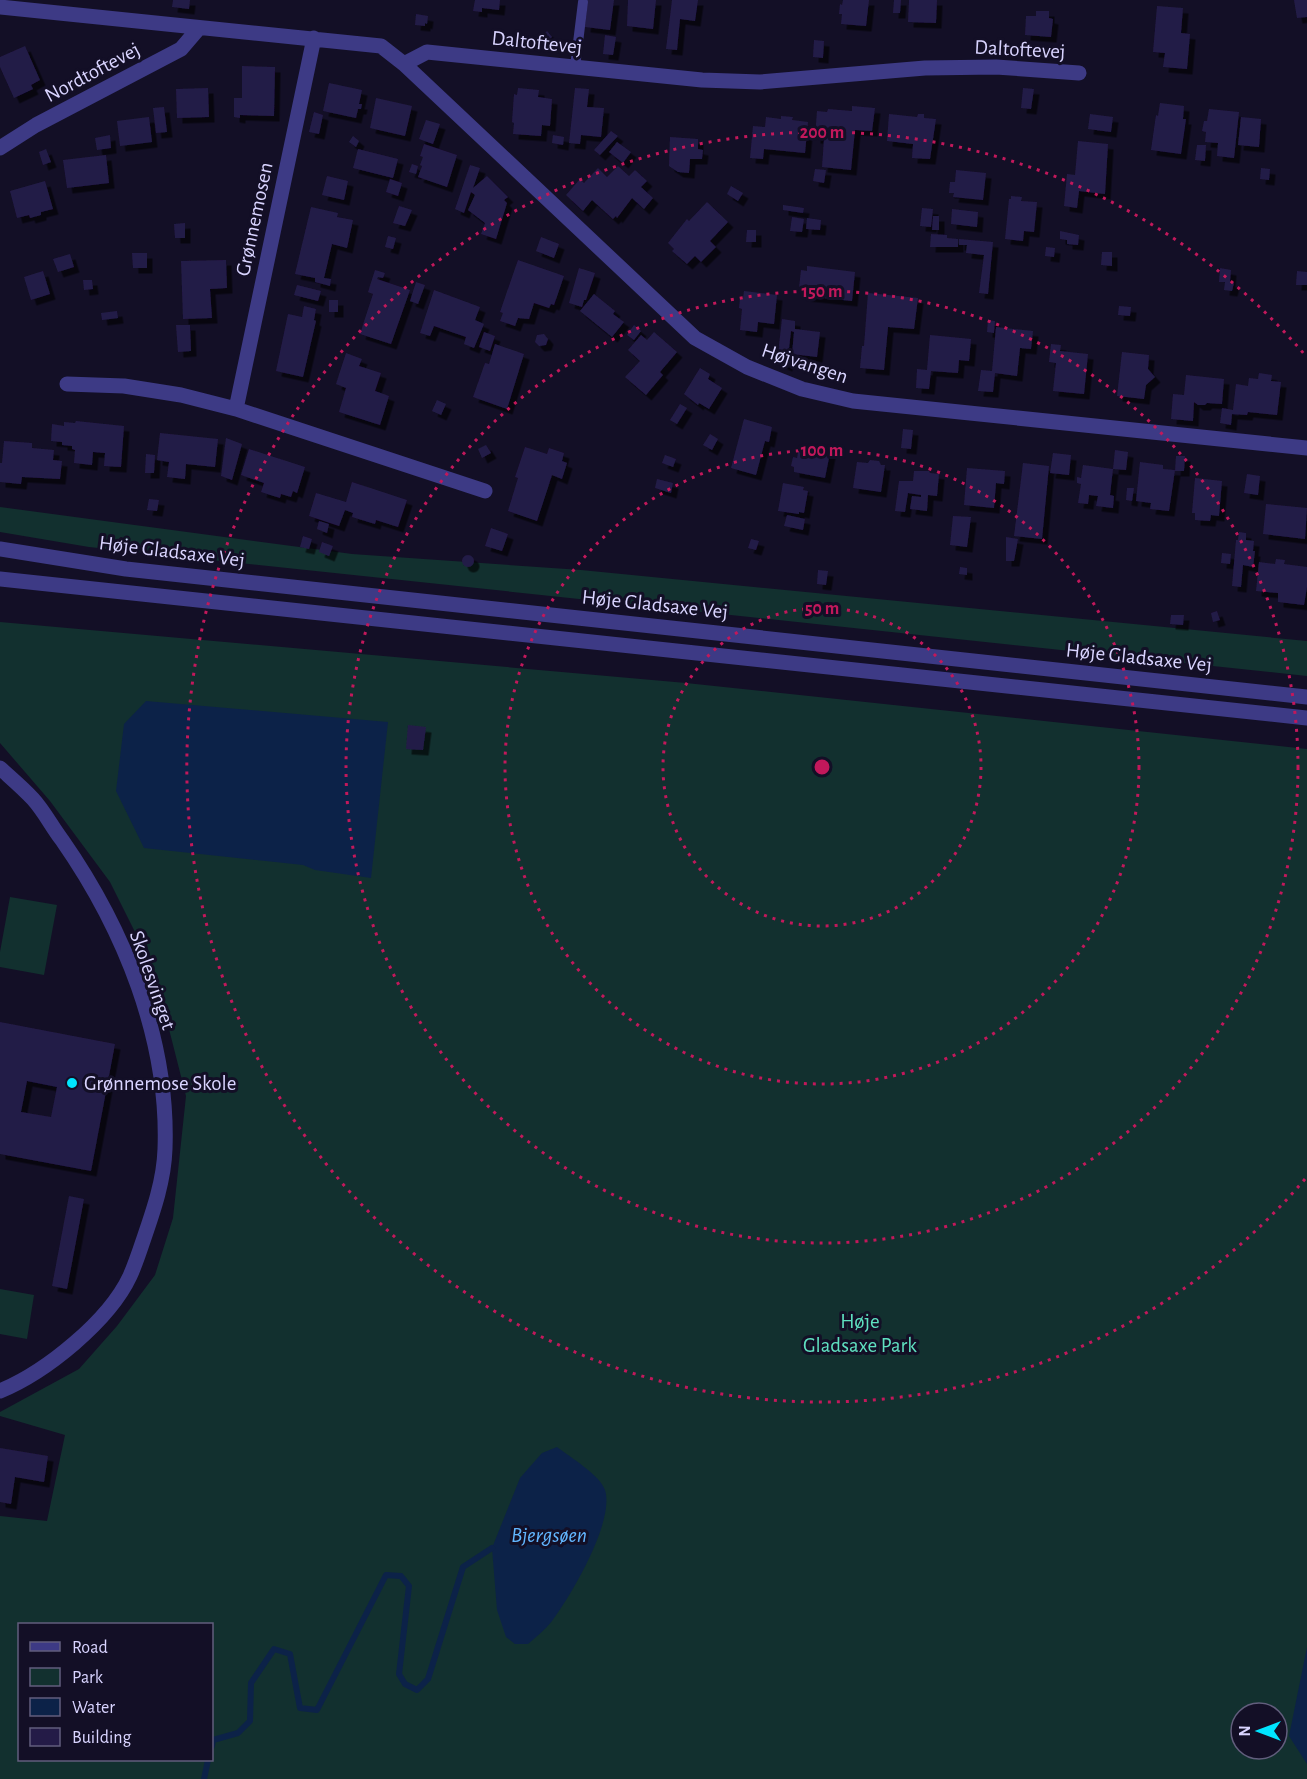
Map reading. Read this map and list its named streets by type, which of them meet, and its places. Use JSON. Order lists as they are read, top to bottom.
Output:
{
  "streets": {
    "street": [
      "Daltoftevej",
      "Nordtoftevej",
      "Grønnemosen",
      "Højvangen",
      "Høje Gladsaxe Vej",
      "Skolesvinget"
    ]
  },
  "crossings": [
    ["Daltoftevej", "Højvangen"]
  ],
  "water": ["Bjergsøen"],
  "parks": ["Høje Gladsaxe Park"],
  "places": ["Grønnemose Skole"],
  "legend": [
    "Road",
    "Park",
    "Water",
    "Building"
  ],
  "north": "left",
  "rings": [
    "200 m",
    "150 m",
    "100 m",
    "50 m"
  ]
}
